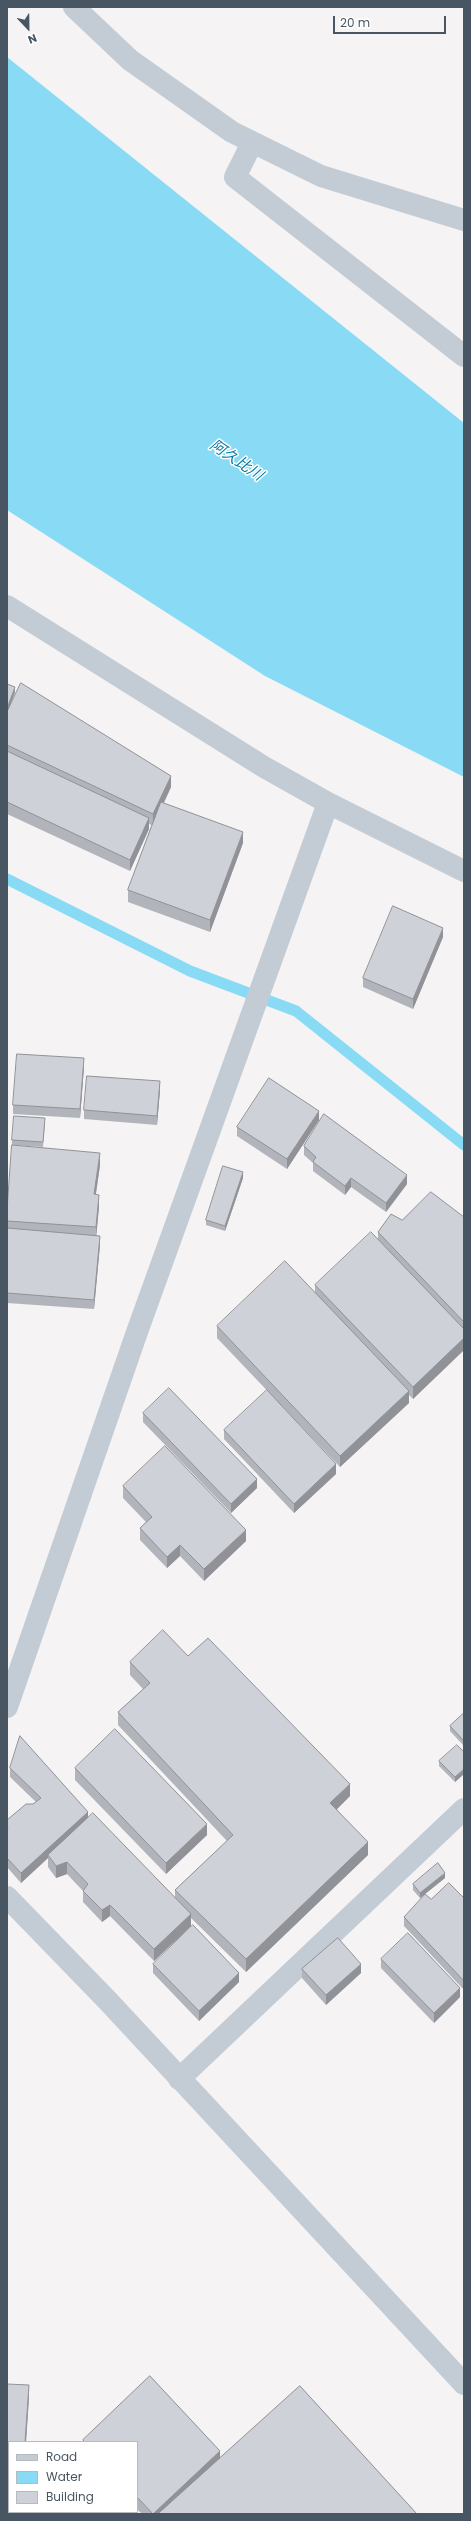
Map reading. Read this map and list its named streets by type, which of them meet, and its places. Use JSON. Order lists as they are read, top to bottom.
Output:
{
  "water": ["阿久比川"],
  "legend": ["Road", "Water", "Building"],
  "scale_bar": "20 m",
  "north": "bottom"
}
